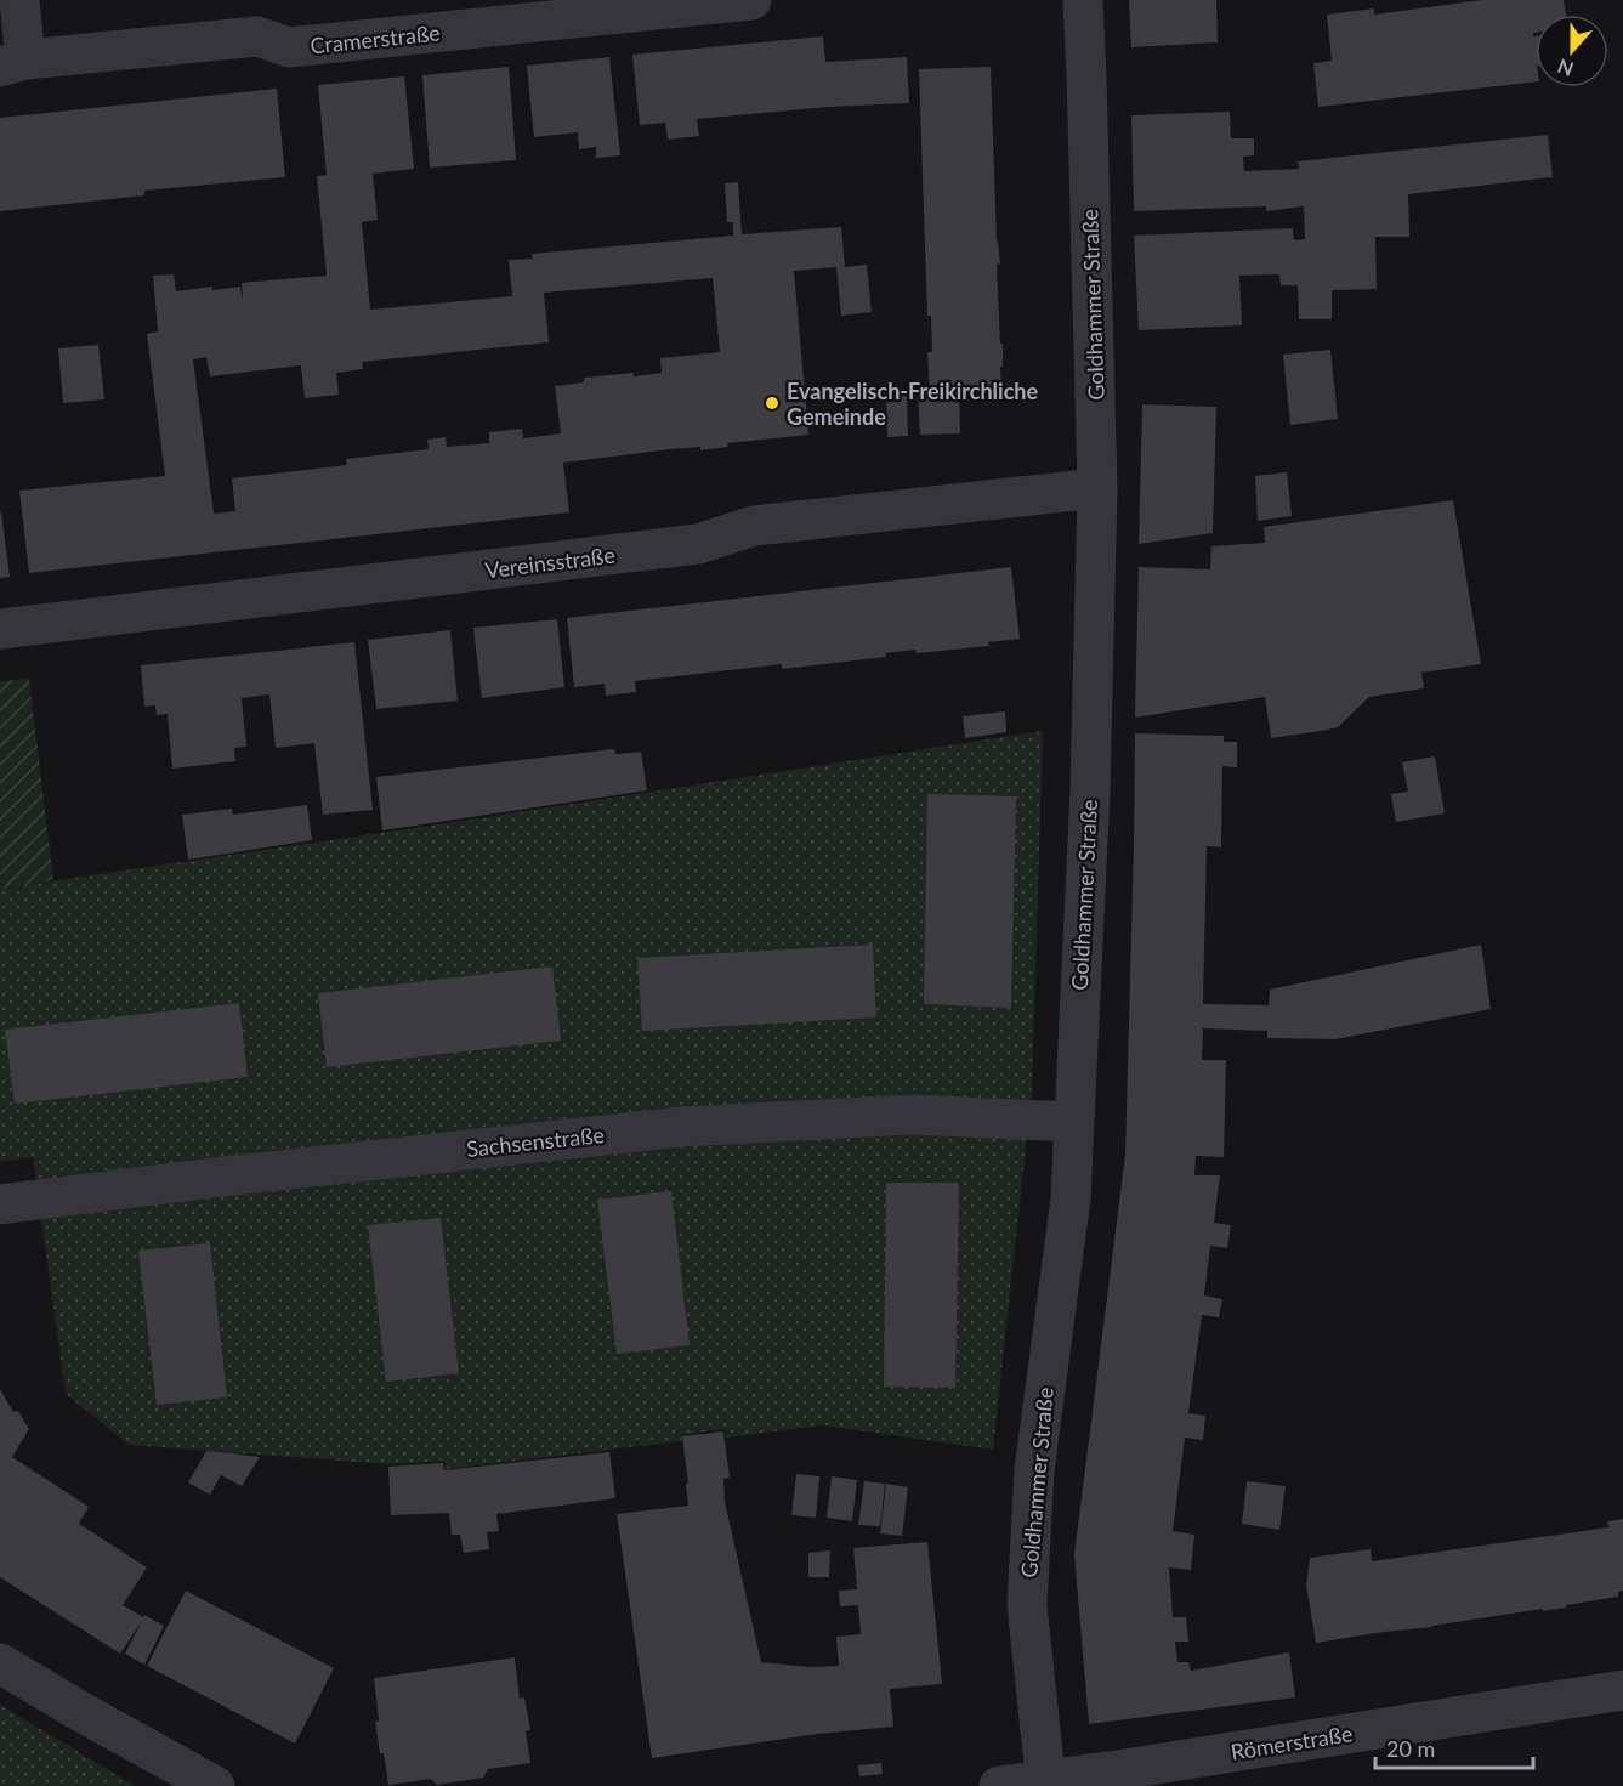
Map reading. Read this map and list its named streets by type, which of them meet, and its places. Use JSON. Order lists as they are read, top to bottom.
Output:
{
  "streets": {
    "street": [
      "Cramerstraße",
      "Goldhammer Straße",
      "Vereinsstraße",
      "Sachsenstraße",
      "Römerstraße"
    ]
  },
  "crossings": [
    ["Goldhammer Straße", "Vereinsstraße"],
    ["Goldhammer Straße", "Sachsenstraße"],
    ["Goldhammer Straße", "Römerstraße"]
  ],
  "places": ["Evangelisch-Freikirchliche Gemeinde"],
  "scale_bar": "20 m",
  "north": "bottom"
}
